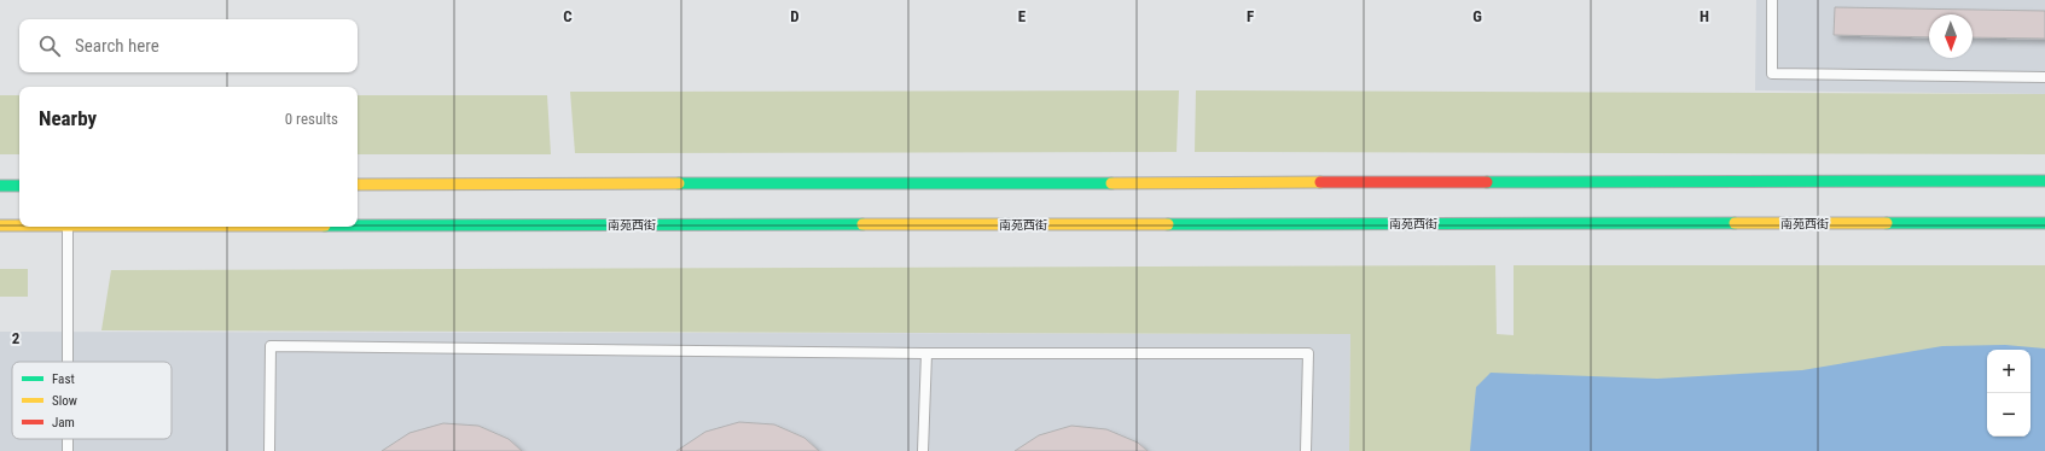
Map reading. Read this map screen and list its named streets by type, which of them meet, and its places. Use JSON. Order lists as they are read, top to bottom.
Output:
{
  "streets": {
    "main road": ["南苑西街"]
  },
  "legend": ["Fast", "Slow", "Jam"],
  "north": "bottom",
  "page": {
    "search": "Search here",
    "heading": ["Nearby", "0 results"],
    "map_buttons": ["+", "−"]
  },
  "grid": {
    "columns": [
      "C",
      "D",
      "E",
      "F",
      "G",
      "H"
    ],
    "rows": ["2"]
  }
}
